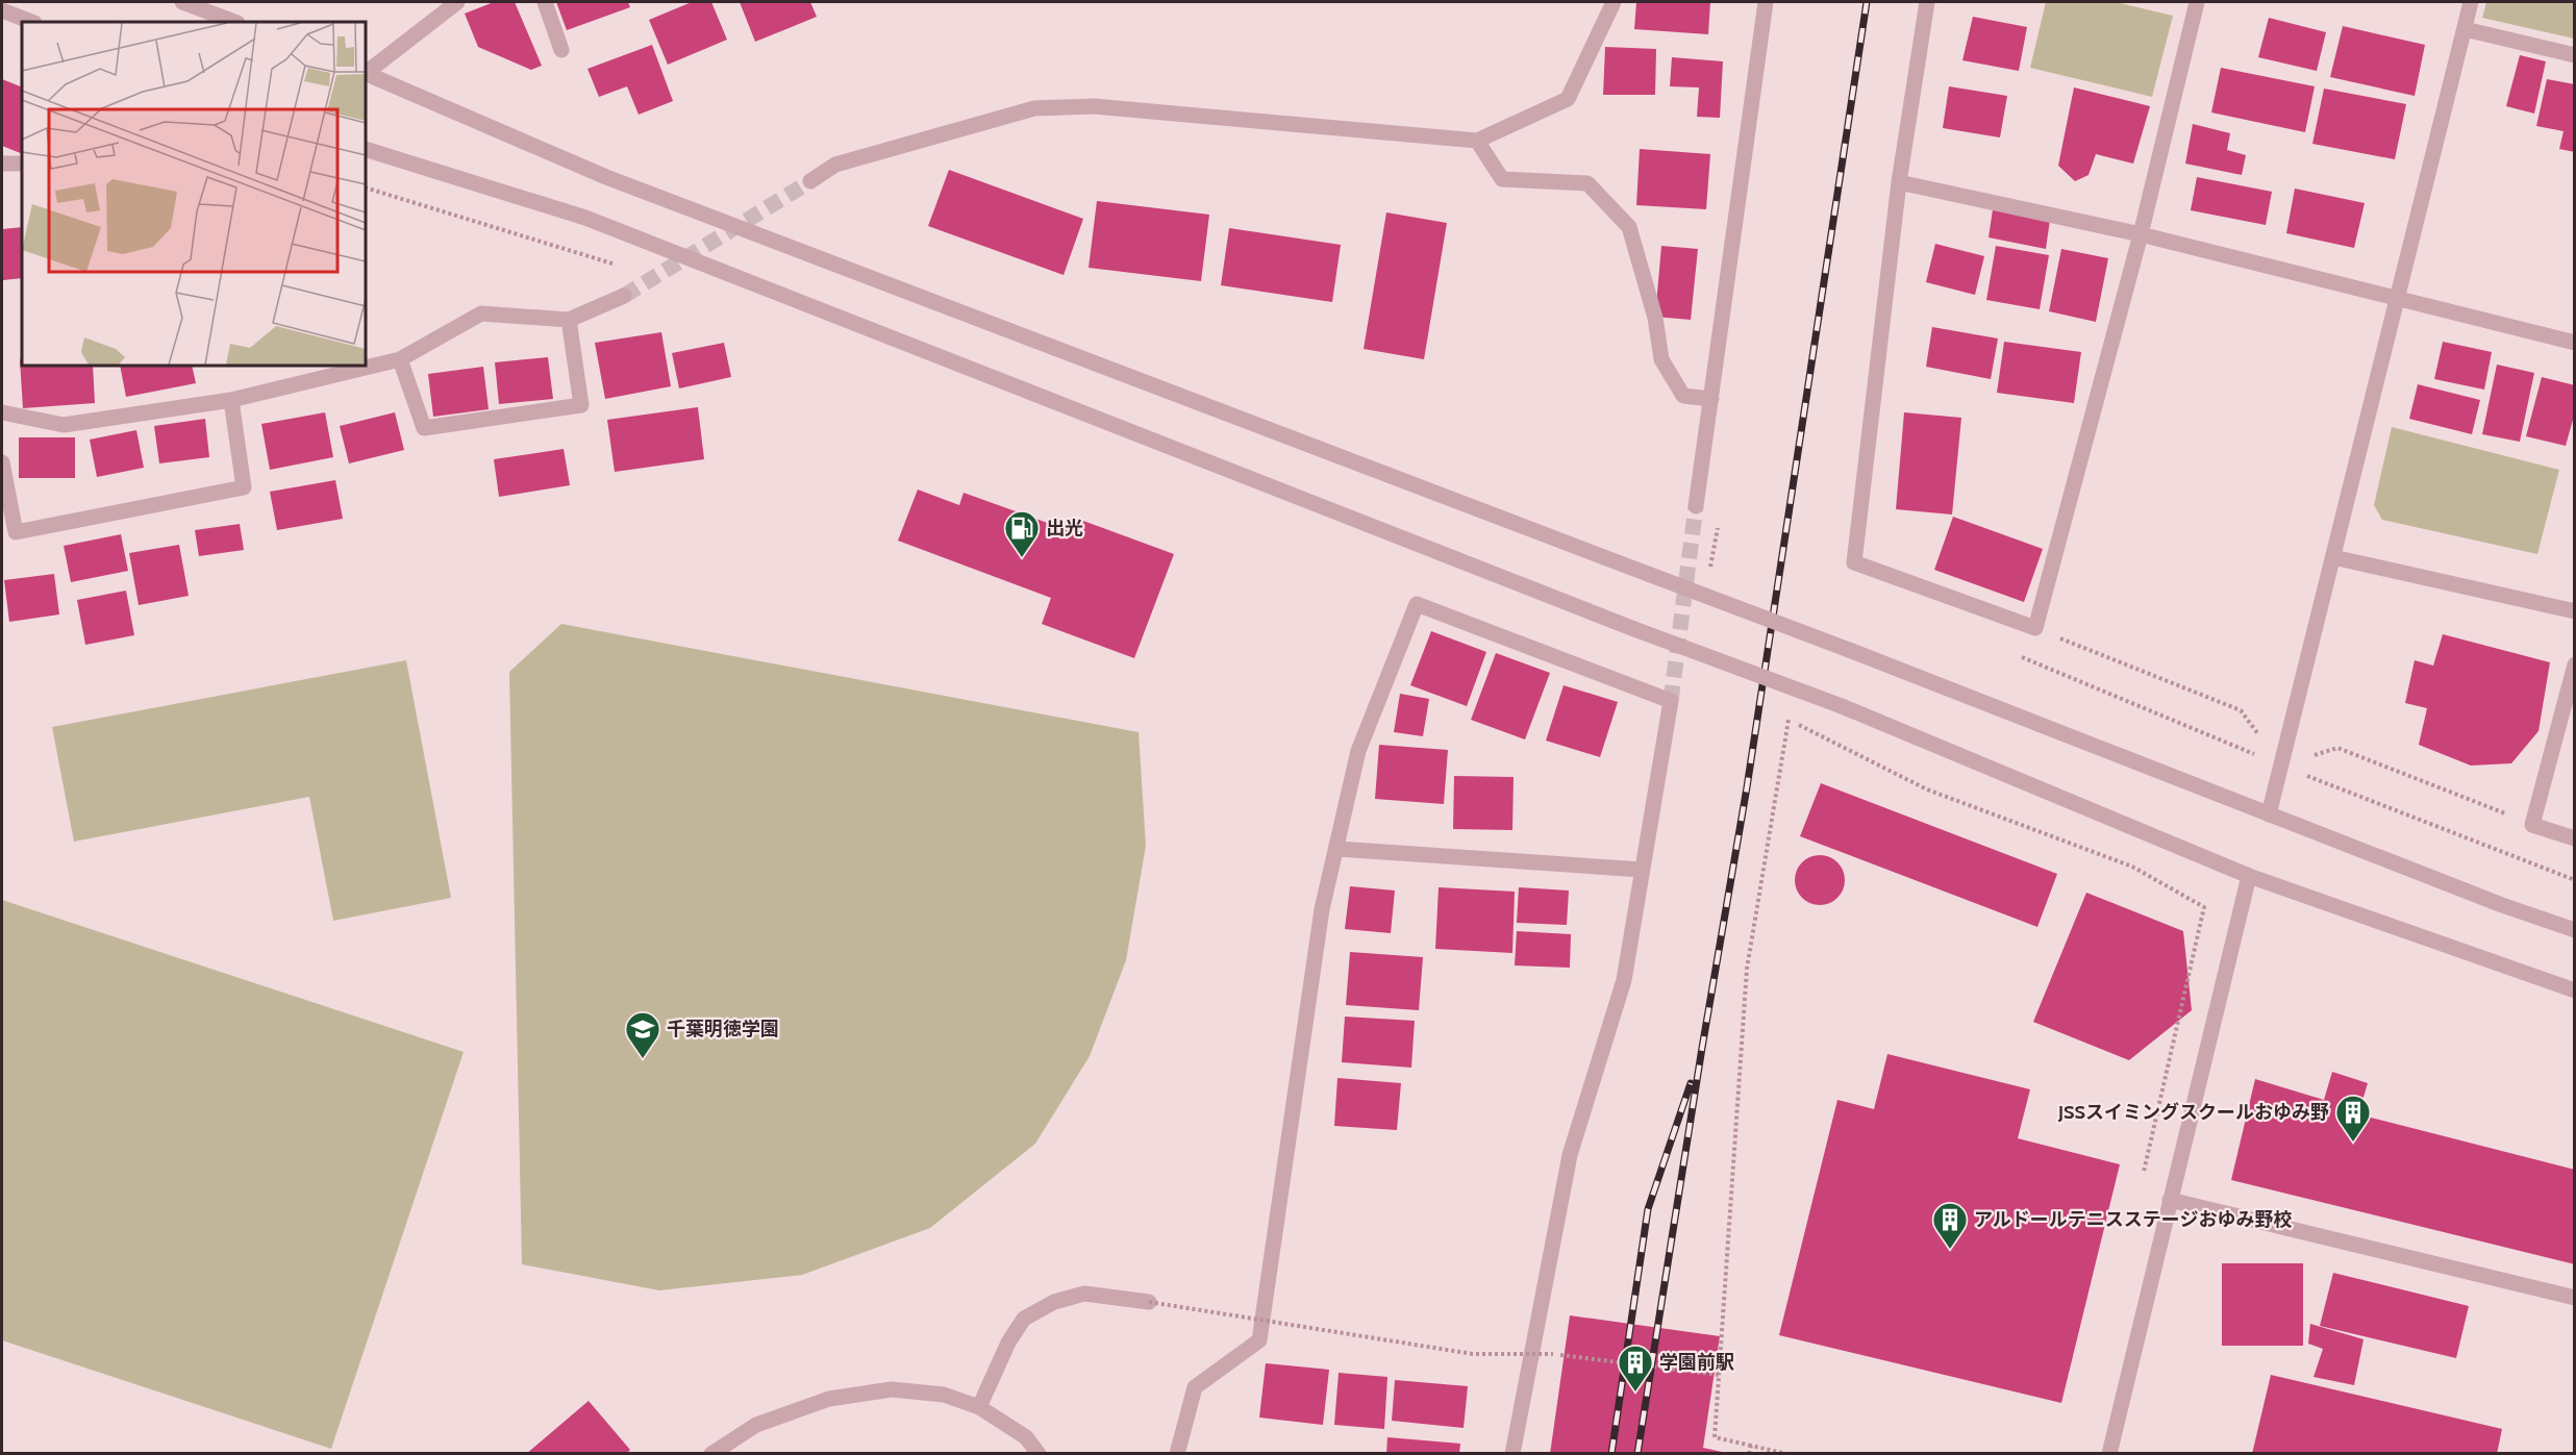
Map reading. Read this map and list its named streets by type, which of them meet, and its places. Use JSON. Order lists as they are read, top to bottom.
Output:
{
  "places": {
    "fuel station": ["出光"],
    "school or university": ["千葉明徳学園"],
    "building": ["JSSスイミングスクールおゆみ野", "アルドールテニスステージおゆみ野校", "学園前駅"]
  }
}
